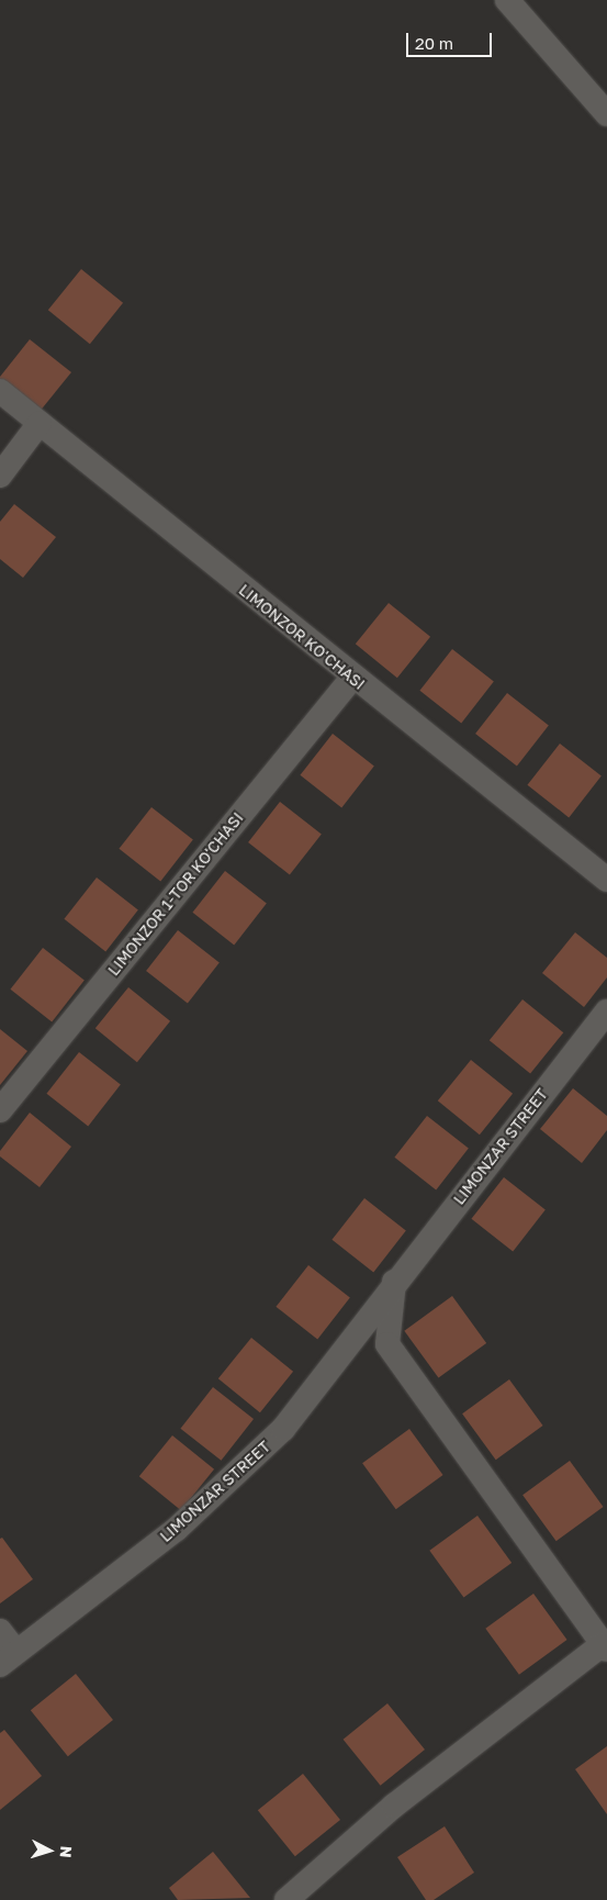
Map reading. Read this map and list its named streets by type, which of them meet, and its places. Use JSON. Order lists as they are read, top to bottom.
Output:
{
  "streets": {
    "street": ["LIMONZOR KO'CHASI", "LIMONZOR 1-TOR KO'CHASI", "LIMONZAR STREET"]
  },
  "crossings": [
    ["LIMONZOR KO'CHASI", "LIMONZOR 1-TOR KO'CHASI"]
  ],
  "scale_bar": "20 m",
  "north": "right"
}
